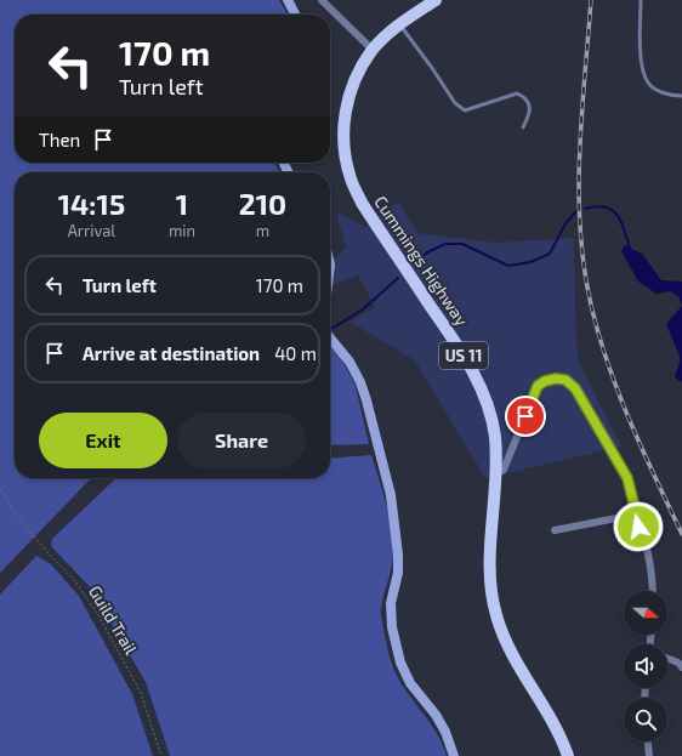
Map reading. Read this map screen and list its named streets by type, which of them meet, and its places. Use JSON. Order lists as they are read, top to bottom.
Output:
{
  "streets": {
    "main road": ["Cummings Highway", "US 11"],
    "path": ["Guild Trail"]
  },
  "north": "right",
  "page": {
    "turn": ["170 m", "Turn left"],
    "then": "Then",
    "eta": [
      "14:15",
      "Arrival",
      "1",
      "min",
      "210",
      "m"
    ],
    "list": [
      {
        "name": "Turn left",
        "value": "170 m"
      },
      {
        "name": "Arrive at destination",
        "value": "40 m"
      }
    ],
    "buttons": ["Exit", "Share"]
  }
}
